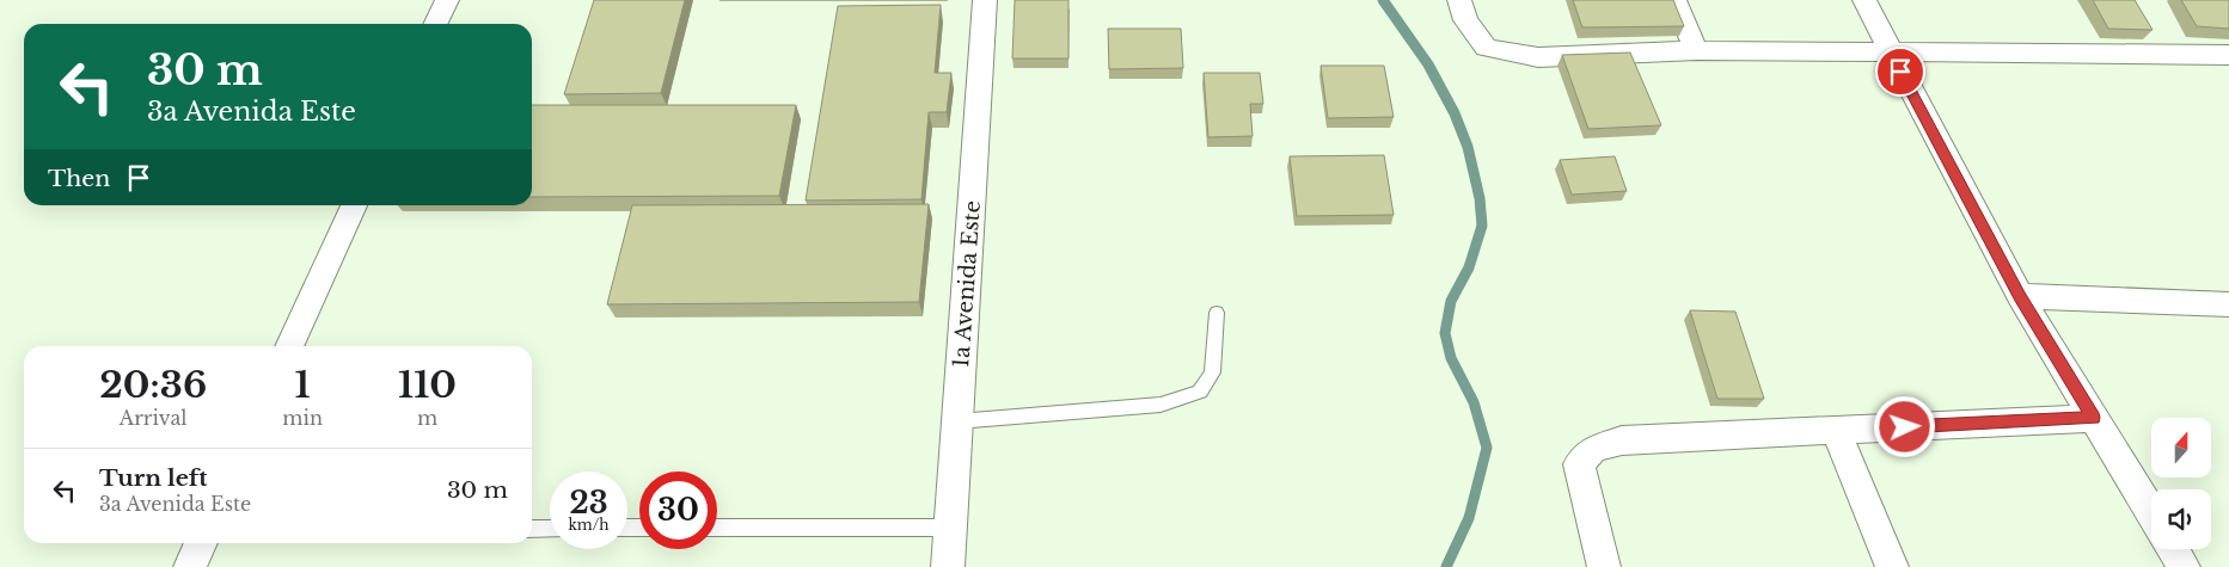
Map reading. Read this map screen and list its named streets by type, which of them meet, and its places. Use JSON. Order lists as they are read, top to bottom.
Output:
{
  "streets": {
    "street": ["1a Avenida Este"]
  },
  "north": "top",
  "page": {
    "turn": ["30 m", "3a Avenida Este"],
    "then": "Then",
    "eta": [
      "20:36",
      "Arrival",
      "1",
      "min",
      "110",
      "m"
    ],
    "list": [
      {
        "name": "Turn left",
        "note": "3a Avenida Este",
        "value": "30 m"
      }
    ],
    "speed": "23 km/h",
    "limit": "30"
  }
}
